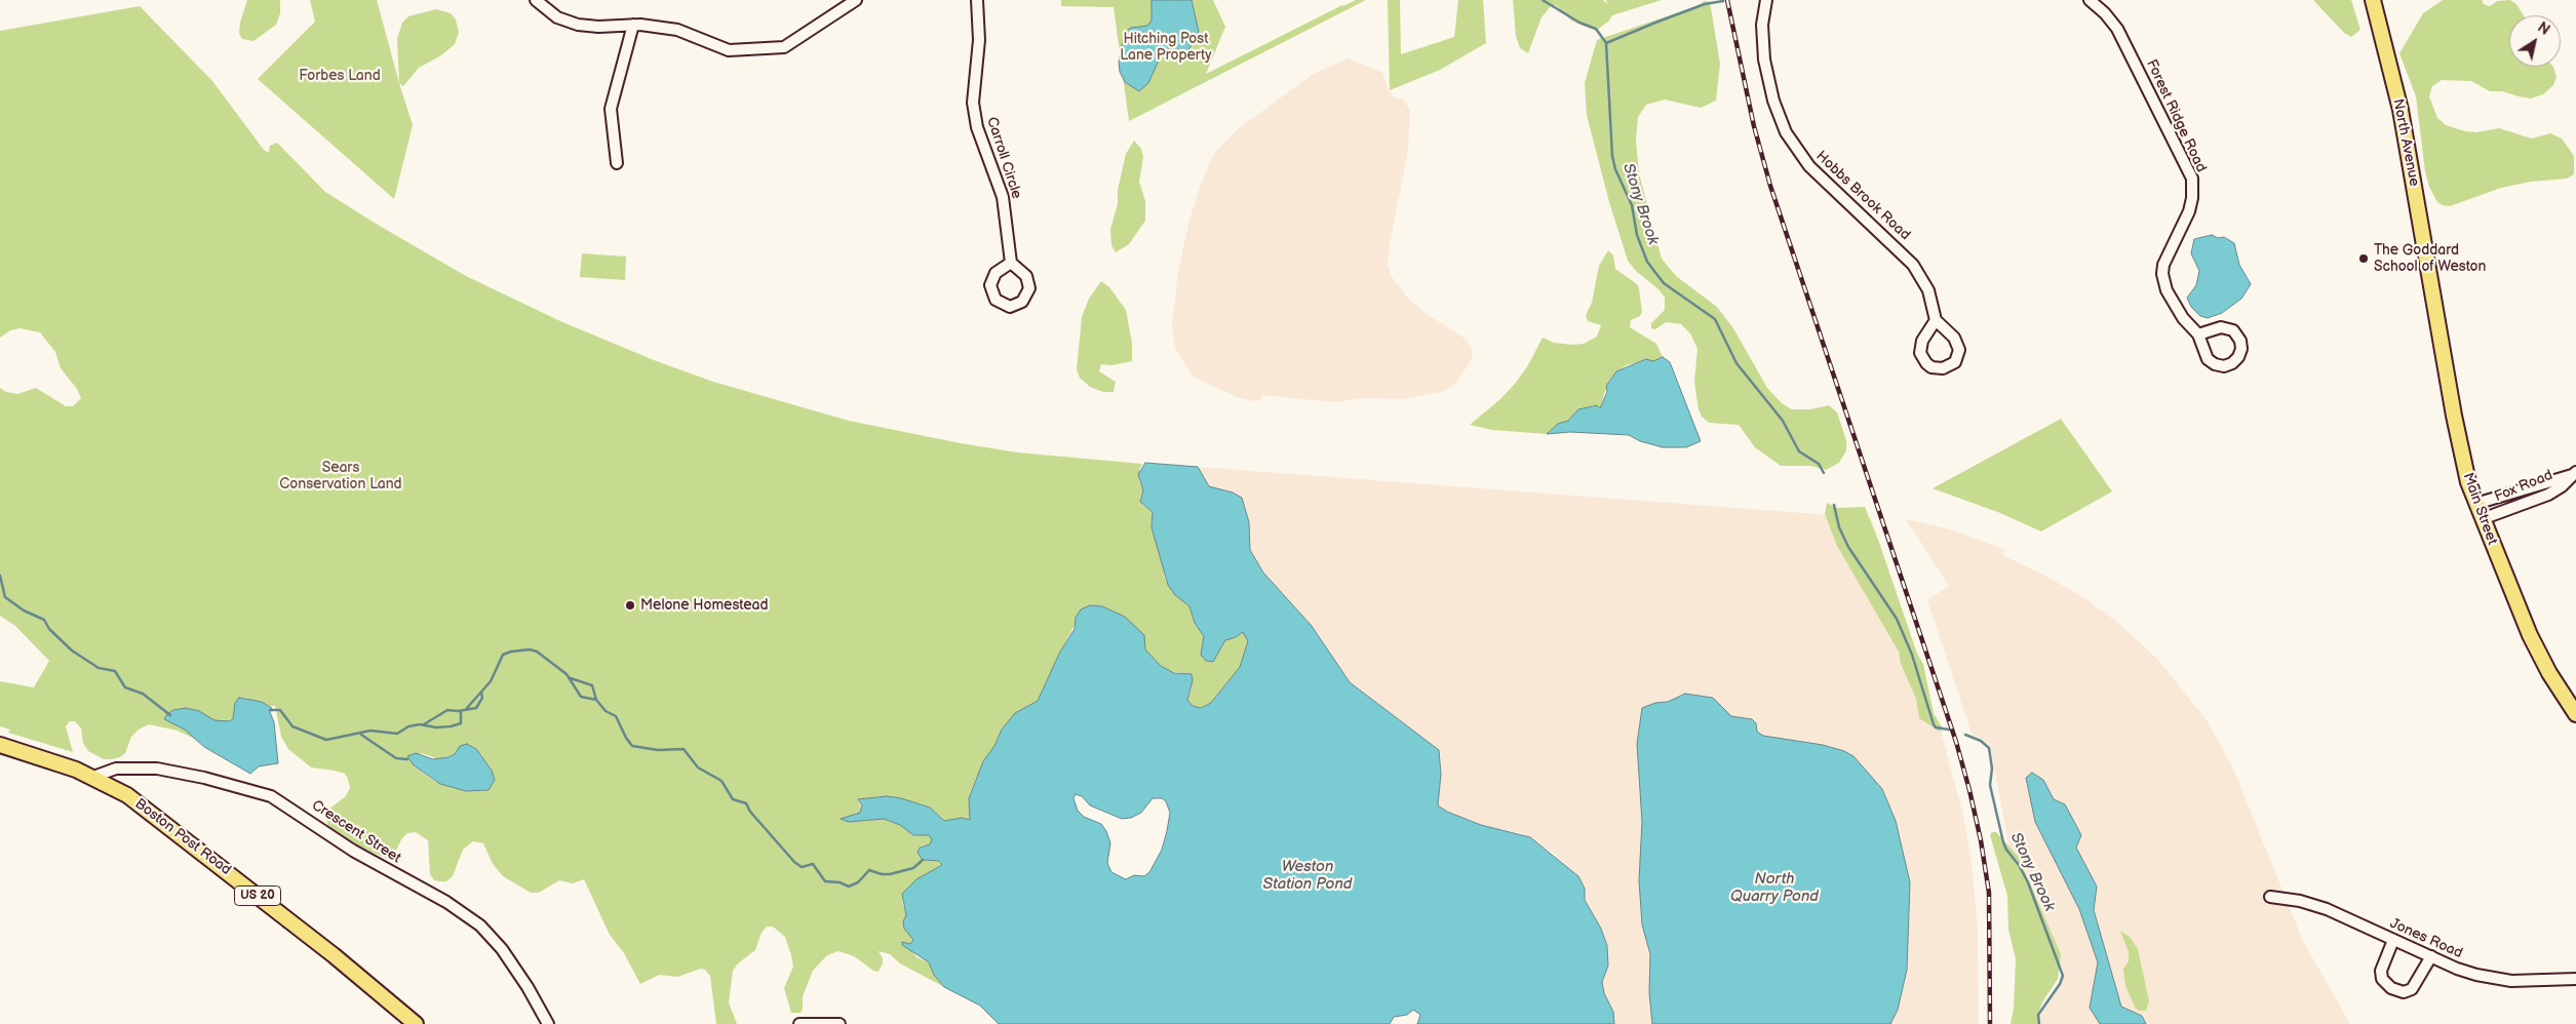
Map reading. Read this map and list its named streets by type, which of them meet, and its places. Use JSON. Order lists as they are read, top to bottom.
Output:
{
  "streets": {
    "main road": [
      "North Avenue",
      "Main Street",
      "Boston Post Road",
      "US 20"
    ],
    "street": [
      "Forest Ridge Road",
      "Carroll Circle",
      "Hobbs Brook Road",
      "Fox Road",
      "Crescent Street",
      "Jones Road"
    ]
  },
  "crossings": [
    ["North Avenue", "Main Street"],
    ["Fox Road", "Main Street"],
    ["Crescent Street", "Boston Post Road"]
  ],
  "water": ["Stony Brook", "Weston Station Pond", "North Quarry Pond"],
  "parks": ["Hitching Post Lane Property", "Forbes Land", "Sears Conservation Land"],
  "places": ["The Goddard School of Weston", "Melone Homestead"],
  "north": "top right"
}
